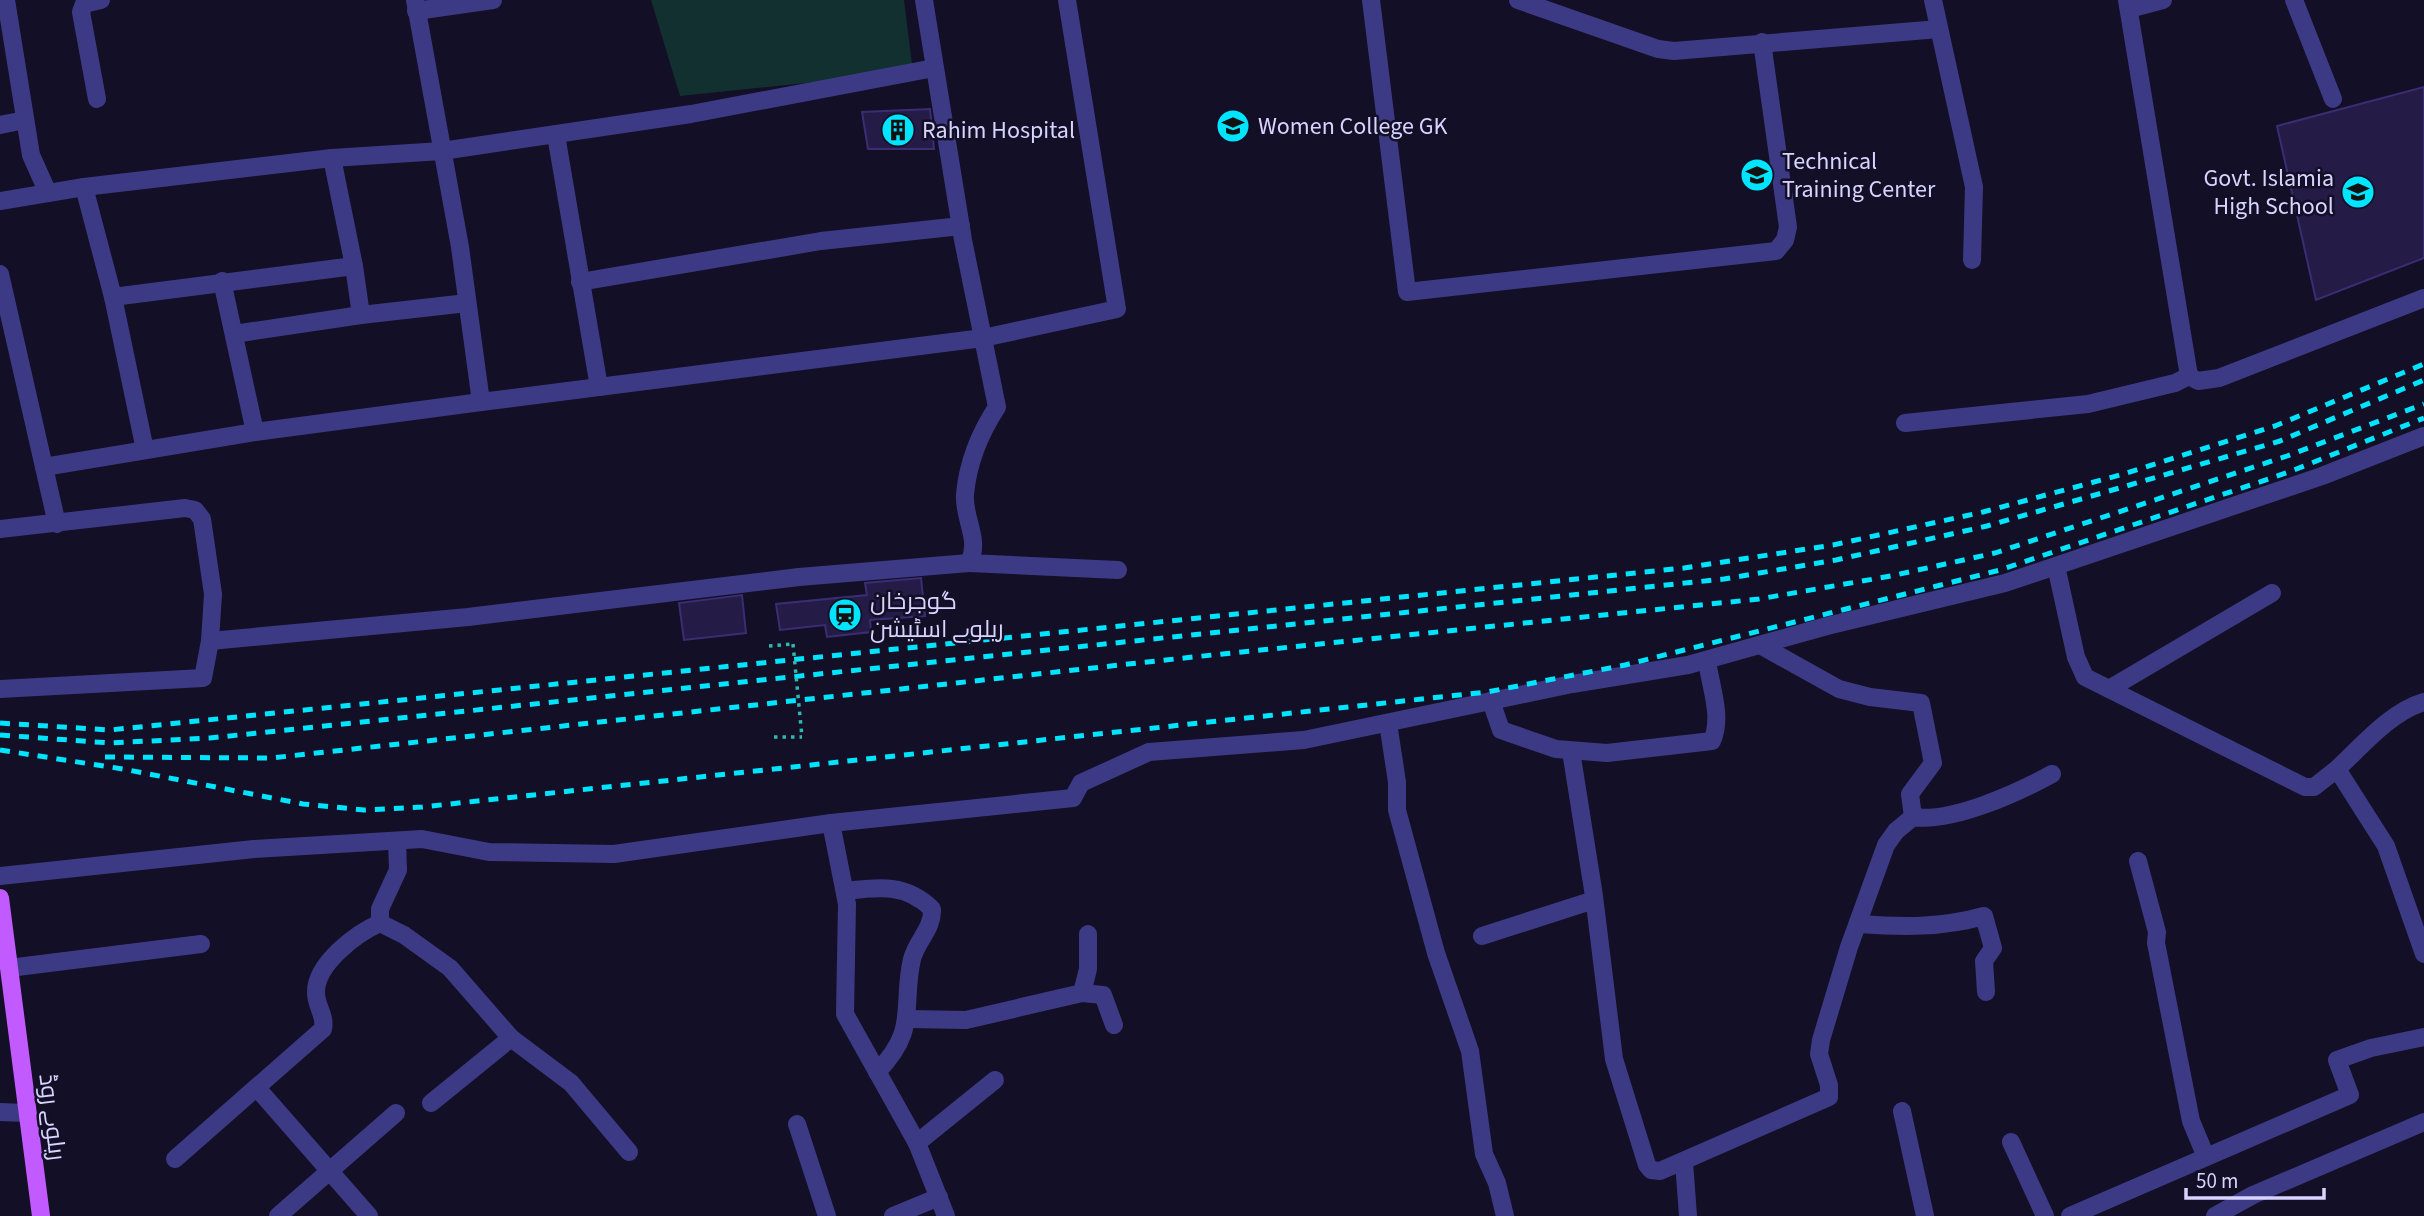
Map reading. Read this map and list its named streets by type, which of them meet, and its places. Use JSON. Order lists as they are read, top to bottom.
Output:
{
  "streets": {
    "main road": ["ریلوے روڈ"]
  },
  "places": {
    "school or university": ["Women College GK", "Technical Training Center", "Govt. Islamia High School"],
    "building": ["Rahim Hospital"],
    "station": ["گوجرخان ریلوے اسٹیشن"]
  },
  "scale_bar": "50 m"
}
